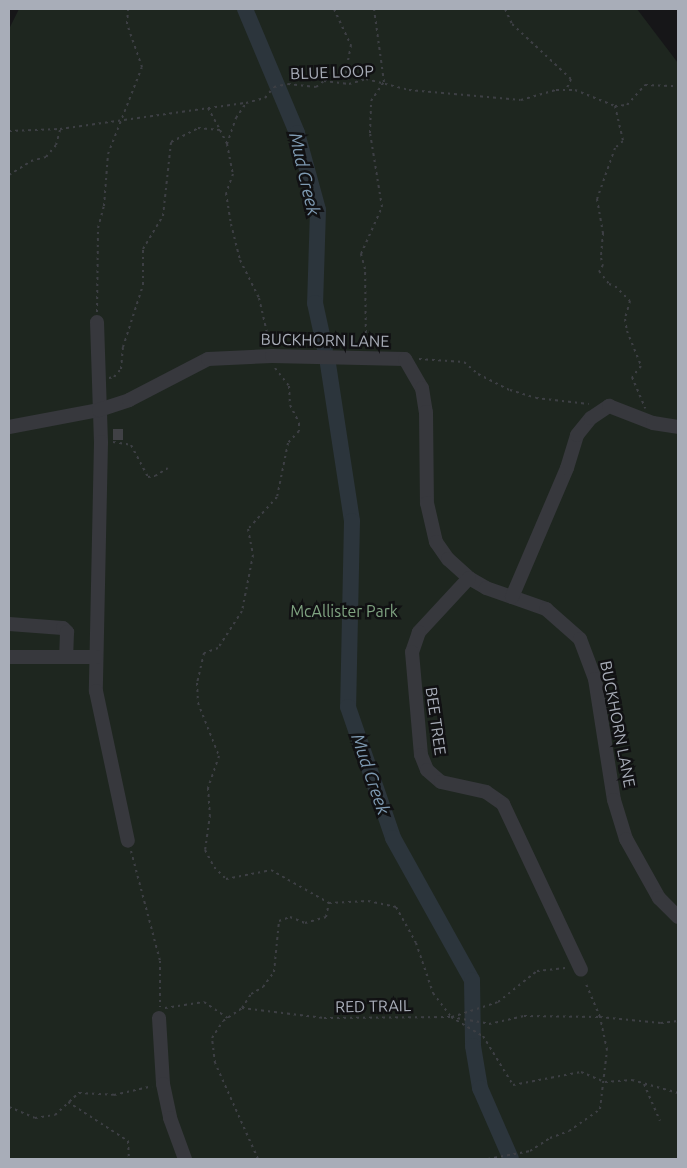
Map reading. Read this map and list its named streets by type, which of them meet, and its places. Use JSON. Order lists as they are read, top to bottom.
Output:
{
  "streets": {
    "lane": ["BUCKHORN LANE", "BEE TREE"],
    "path": ["BLUE LOOP", "RED TRAIL"]
  },
  "crossings": [
    ["BUCKHORN LANE", "BEE TREE"]
  ],
  "water": ["Mud Creek"],
  "parks": ["McAllister Park"]
}
